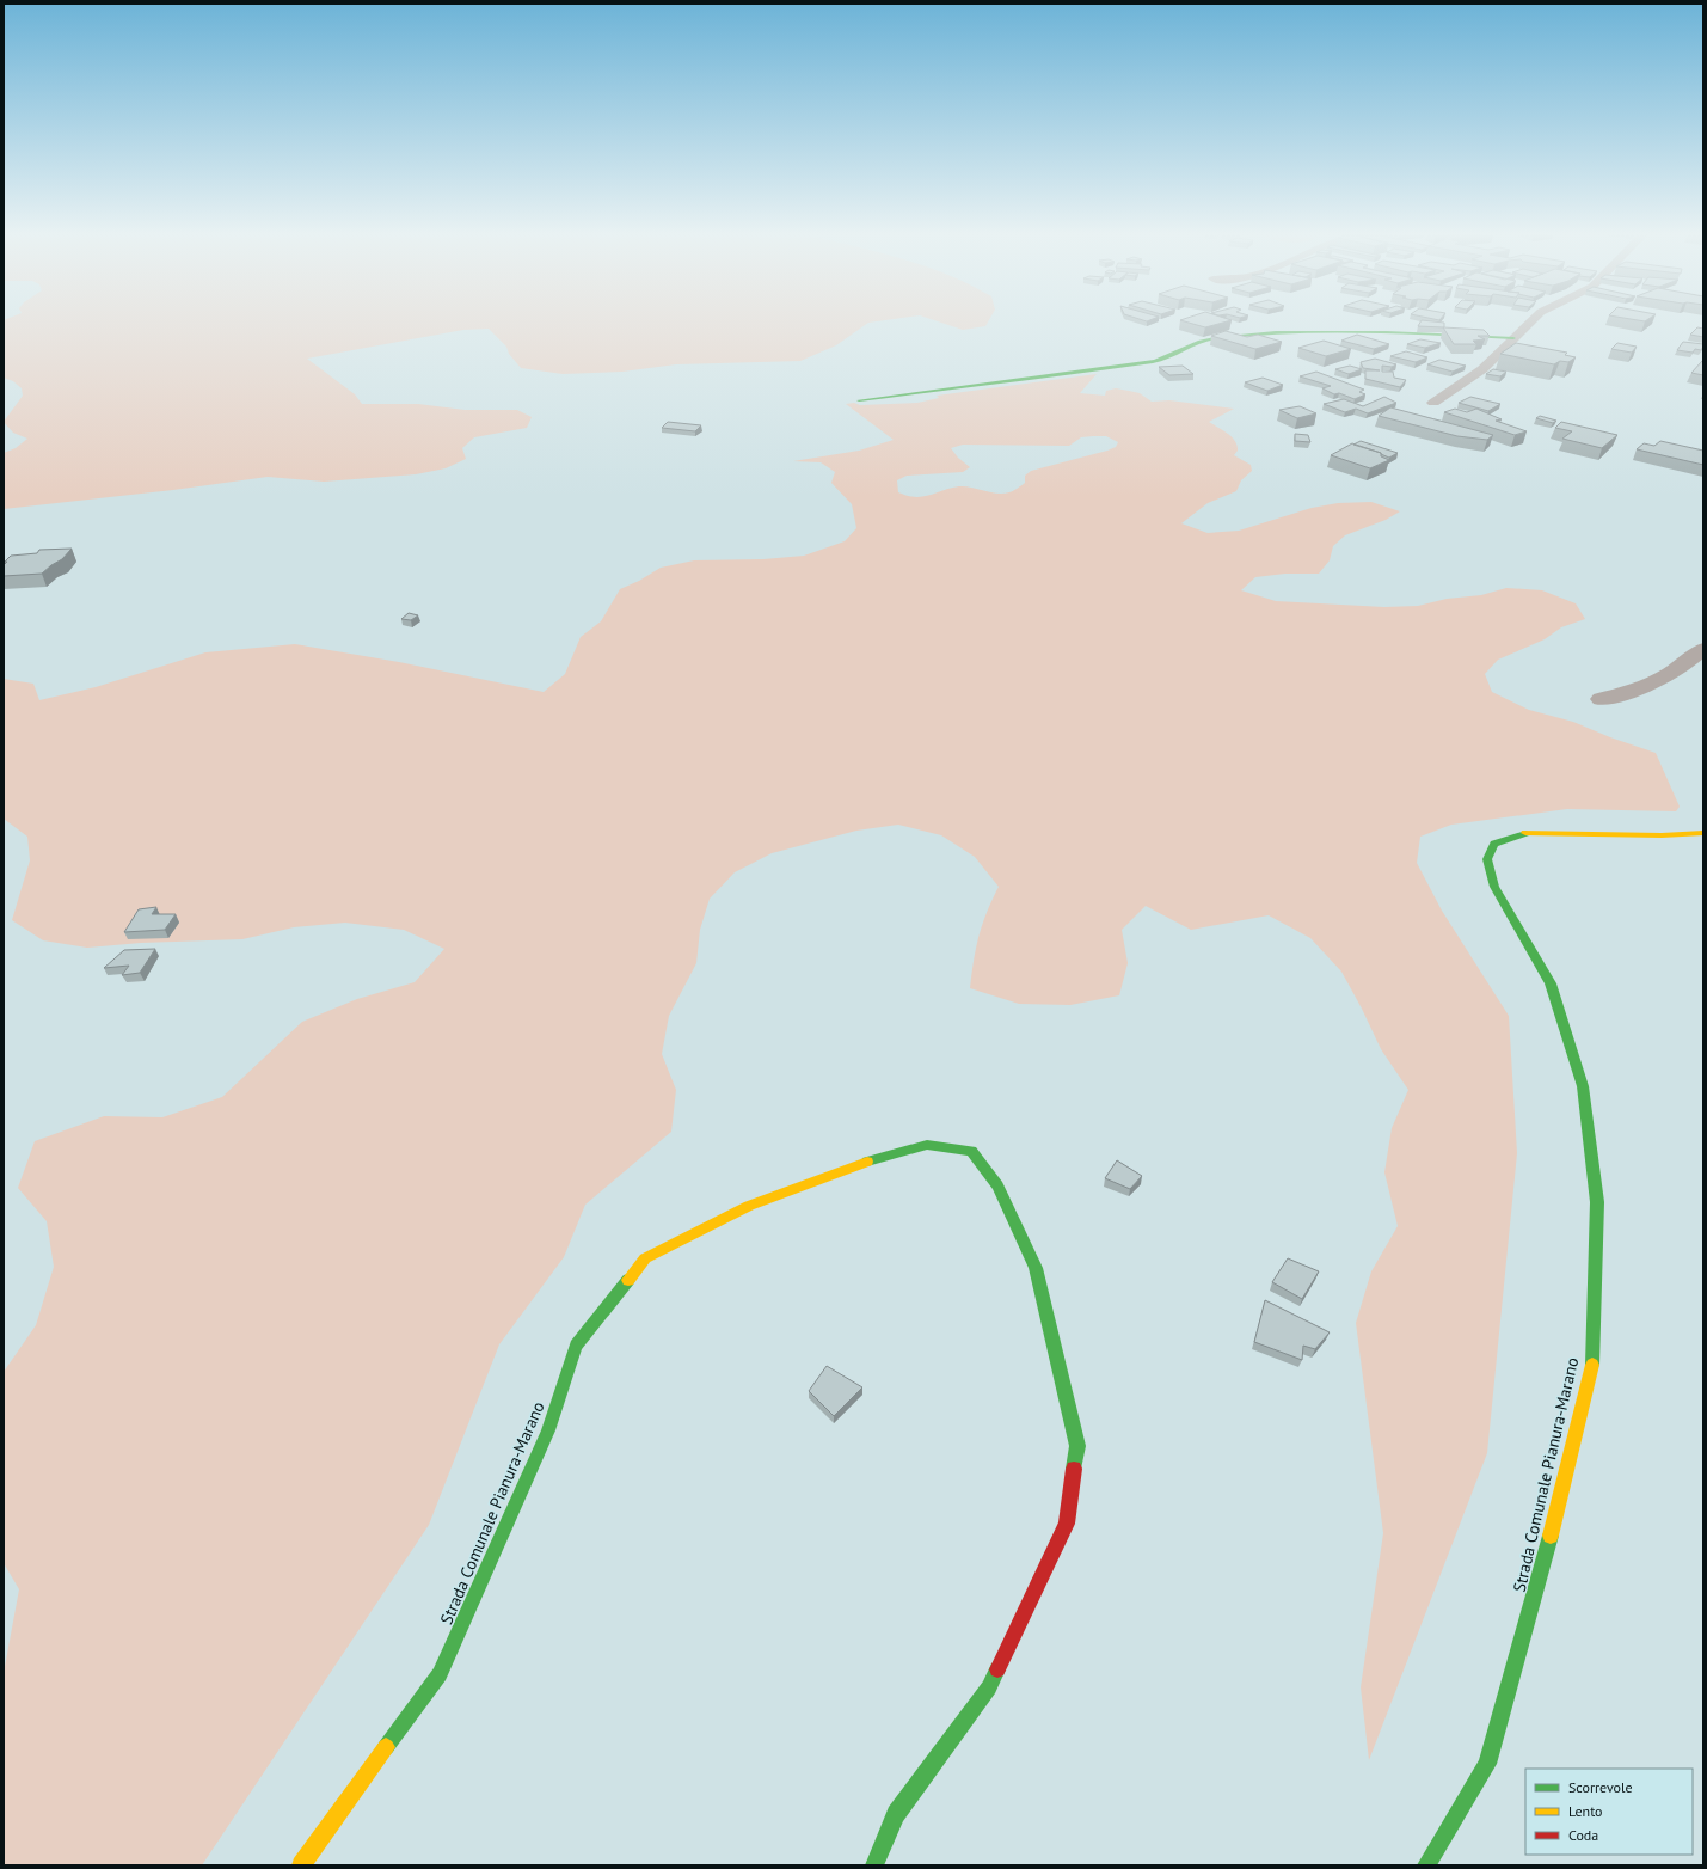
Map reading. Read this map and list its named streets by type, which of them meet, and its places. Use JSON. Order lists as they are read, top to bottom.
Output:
{
  "streets": {
    "street": ["Strada Comunale Pianura-Marano"]
  },
  "legend": ["Scorrevole", "Lento", "Coda"]
}
